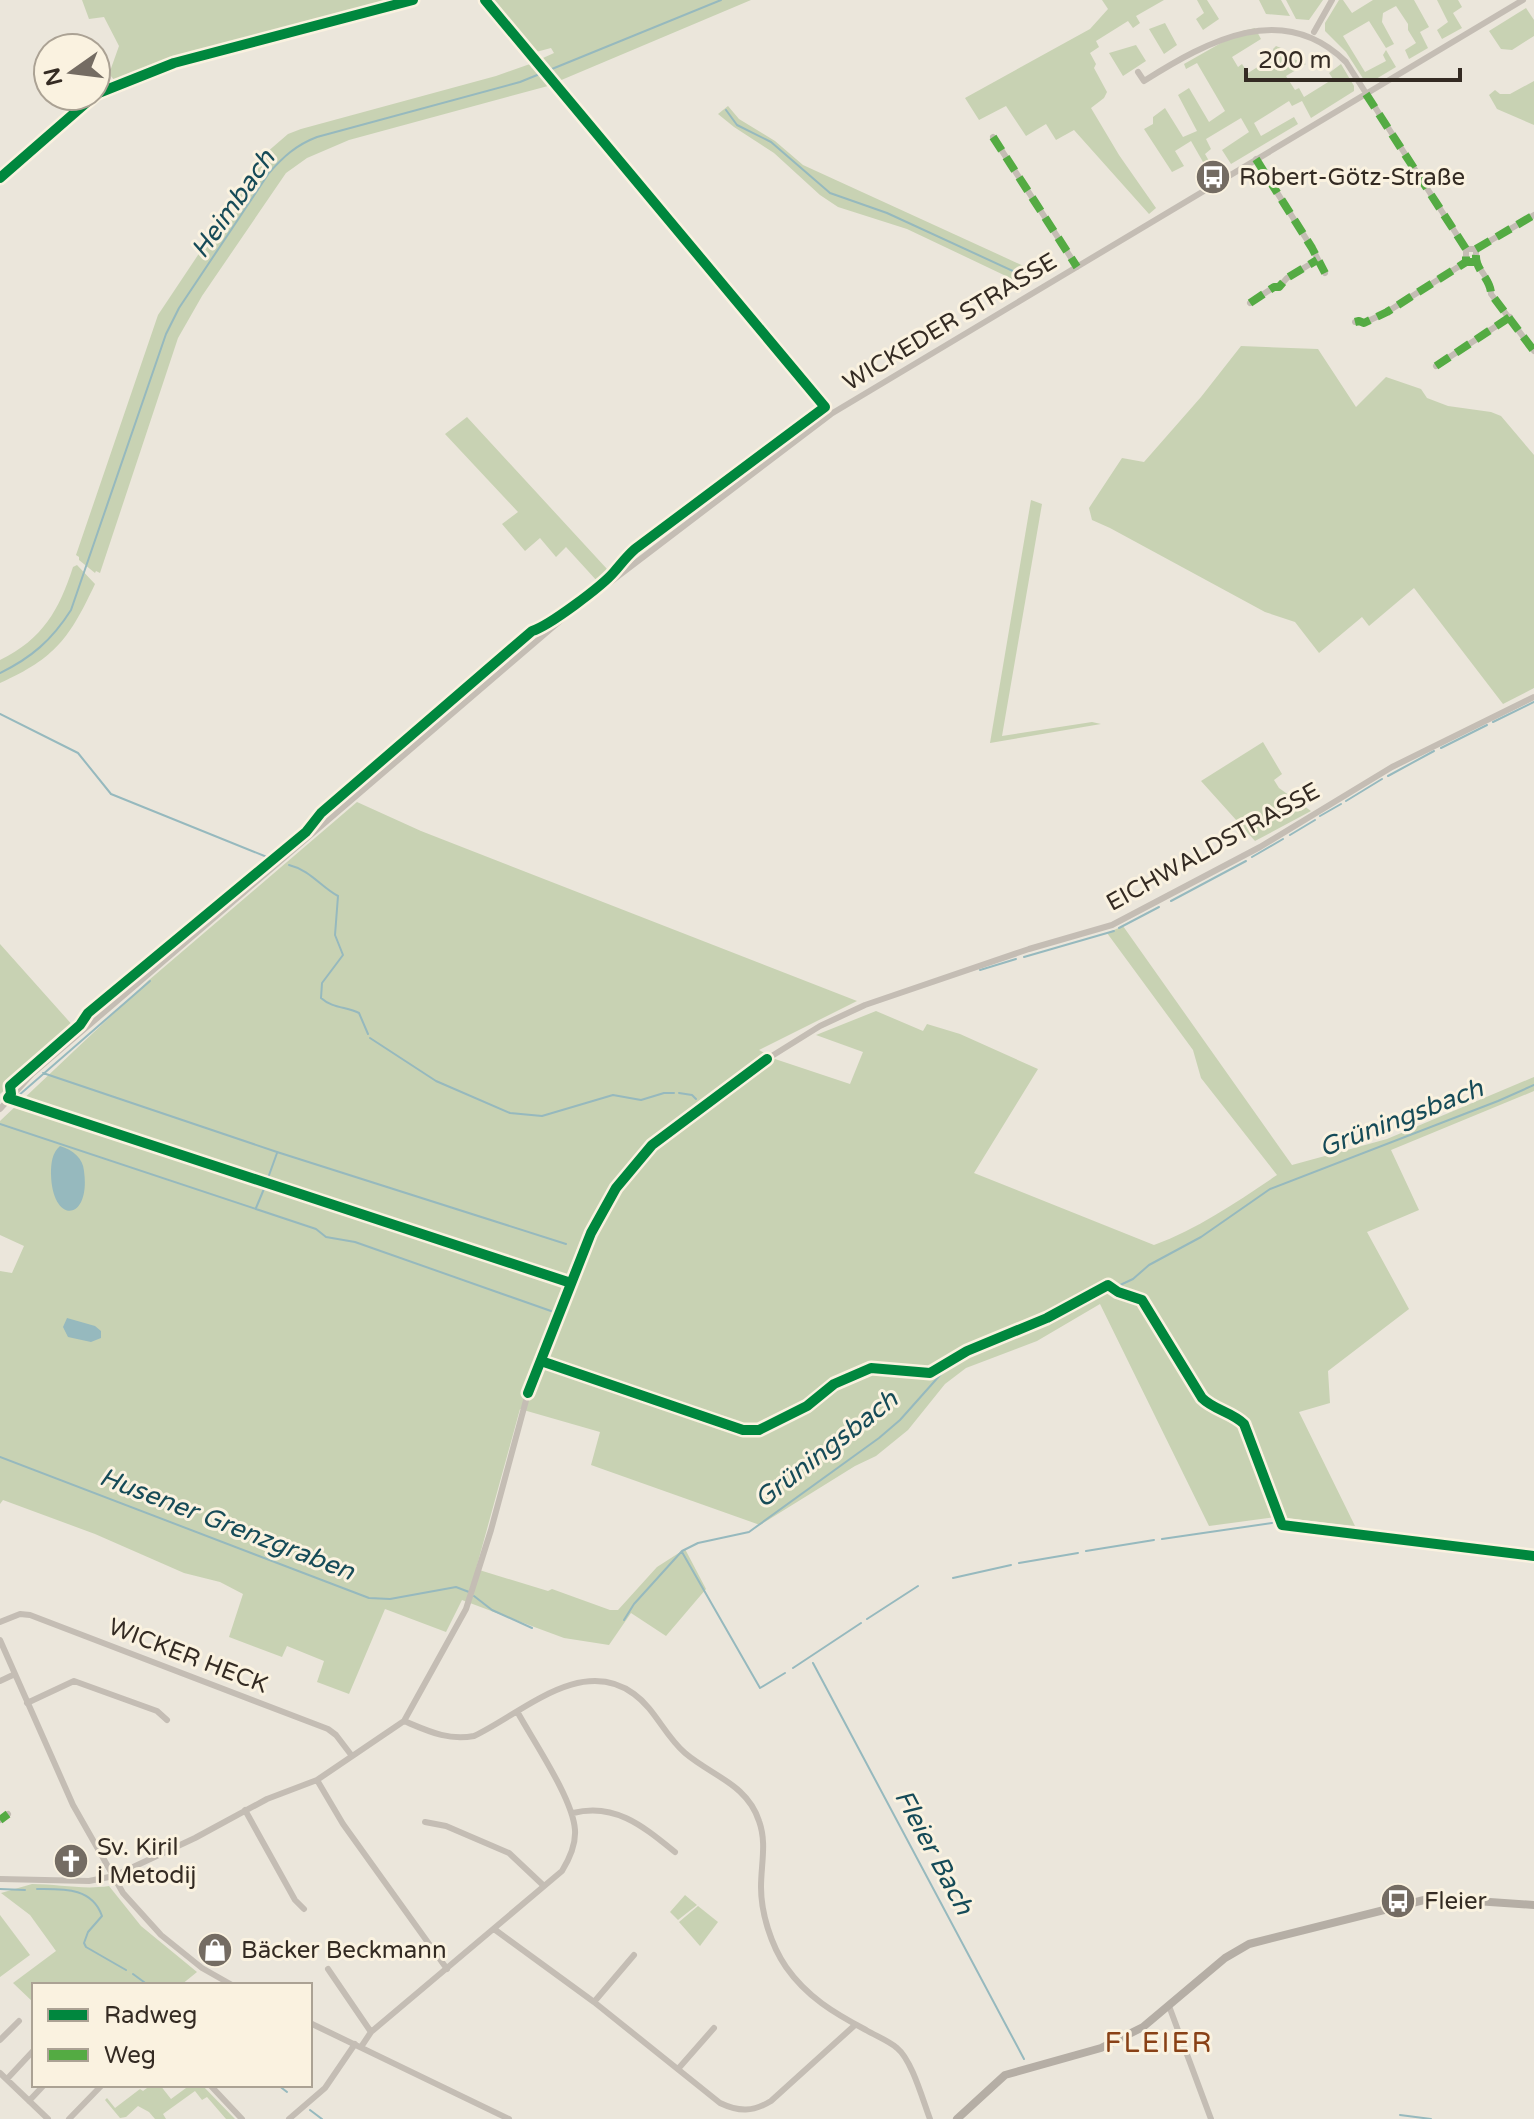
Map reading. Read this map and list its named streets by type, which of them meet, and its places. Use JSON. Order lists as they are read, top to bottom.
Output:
{
  "streets": {
    "street": ["WICKEDER STRASSE", "EICHWALDSTRASSE", "WICKER HECK"]
  },
  "districts": ["FLEIER"],
  "water": [
    "Heimbach",
    "Grüningsbach",
    "Husener Grenzgraben",
    "Fleier Bach"
  ],
  "places": {
    "bus stop": ["Robert-Götz-Straße", "Fleier"],
    "church": ["Sv. Kiril i Metodij"],
    "shop": ["Bäcker Beckmann"]
  },
  "legend": ["Radweg", "Weg"],
  "scale_bar": "200 m",
  "north": "left"
}
